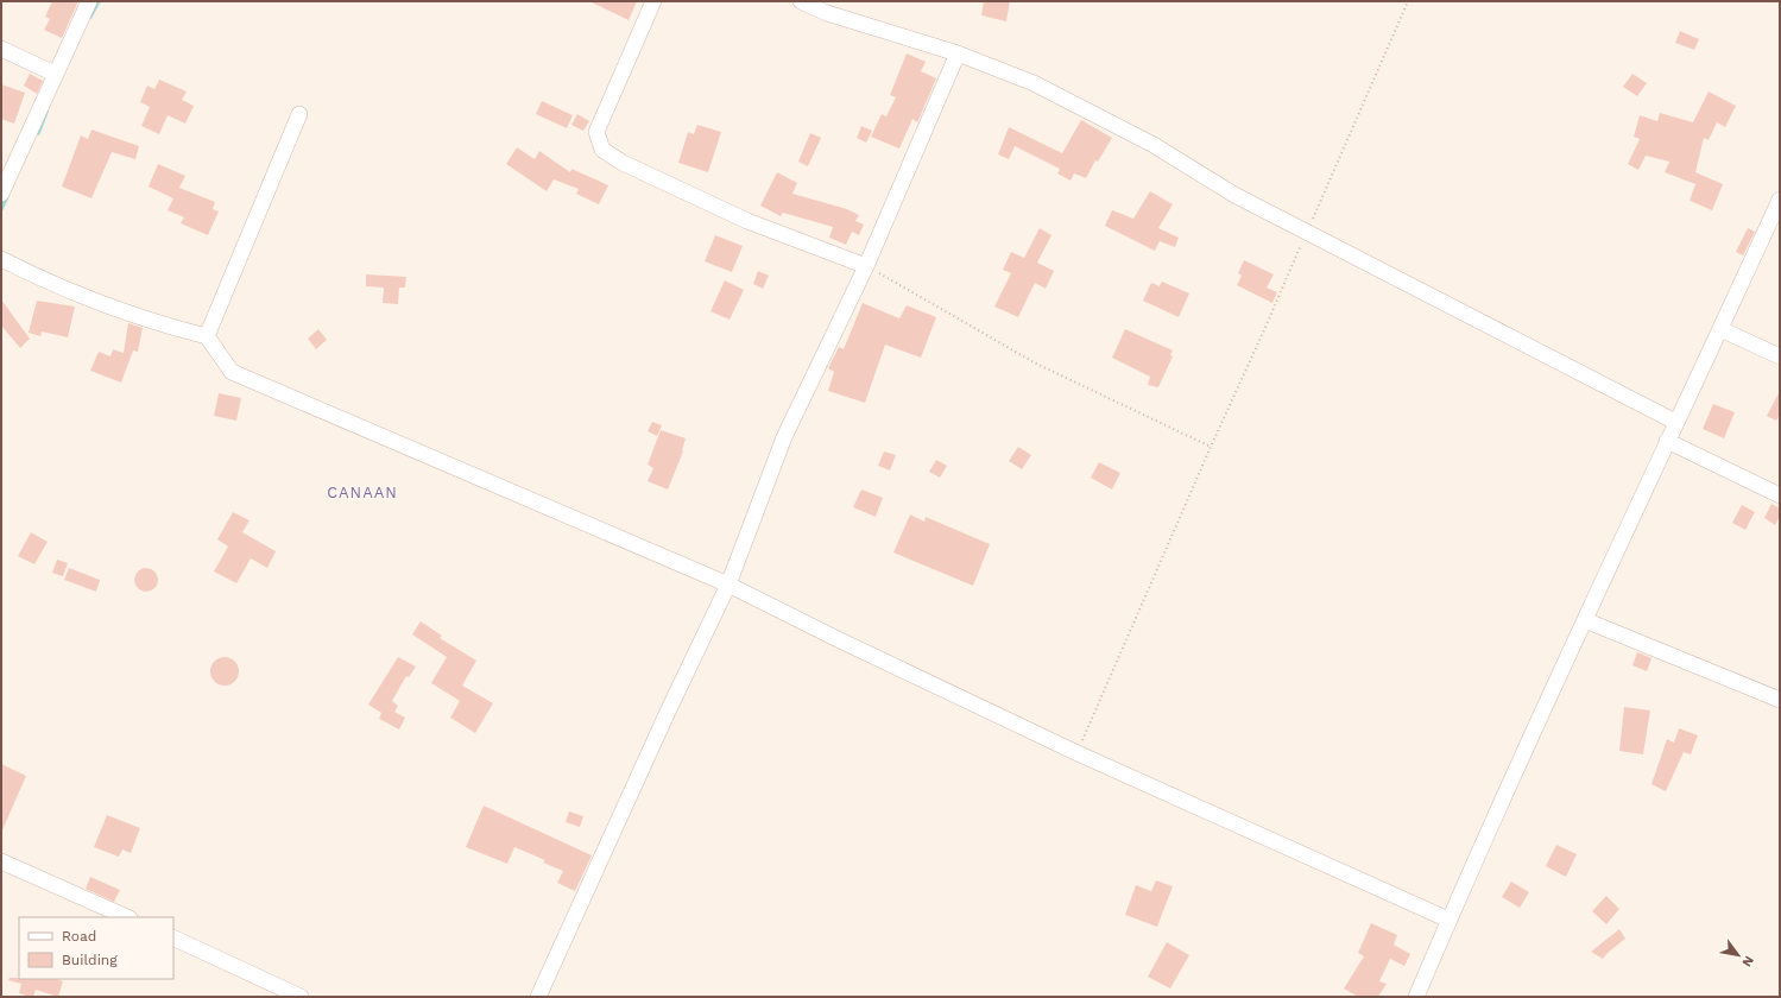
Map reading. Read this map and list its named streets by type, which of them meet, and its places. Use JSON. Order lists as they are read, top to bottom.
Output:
{
  "districts": ["CANAAN"],
  "legend": ["Road", "Building"],
  "north": "bottom right"
}
